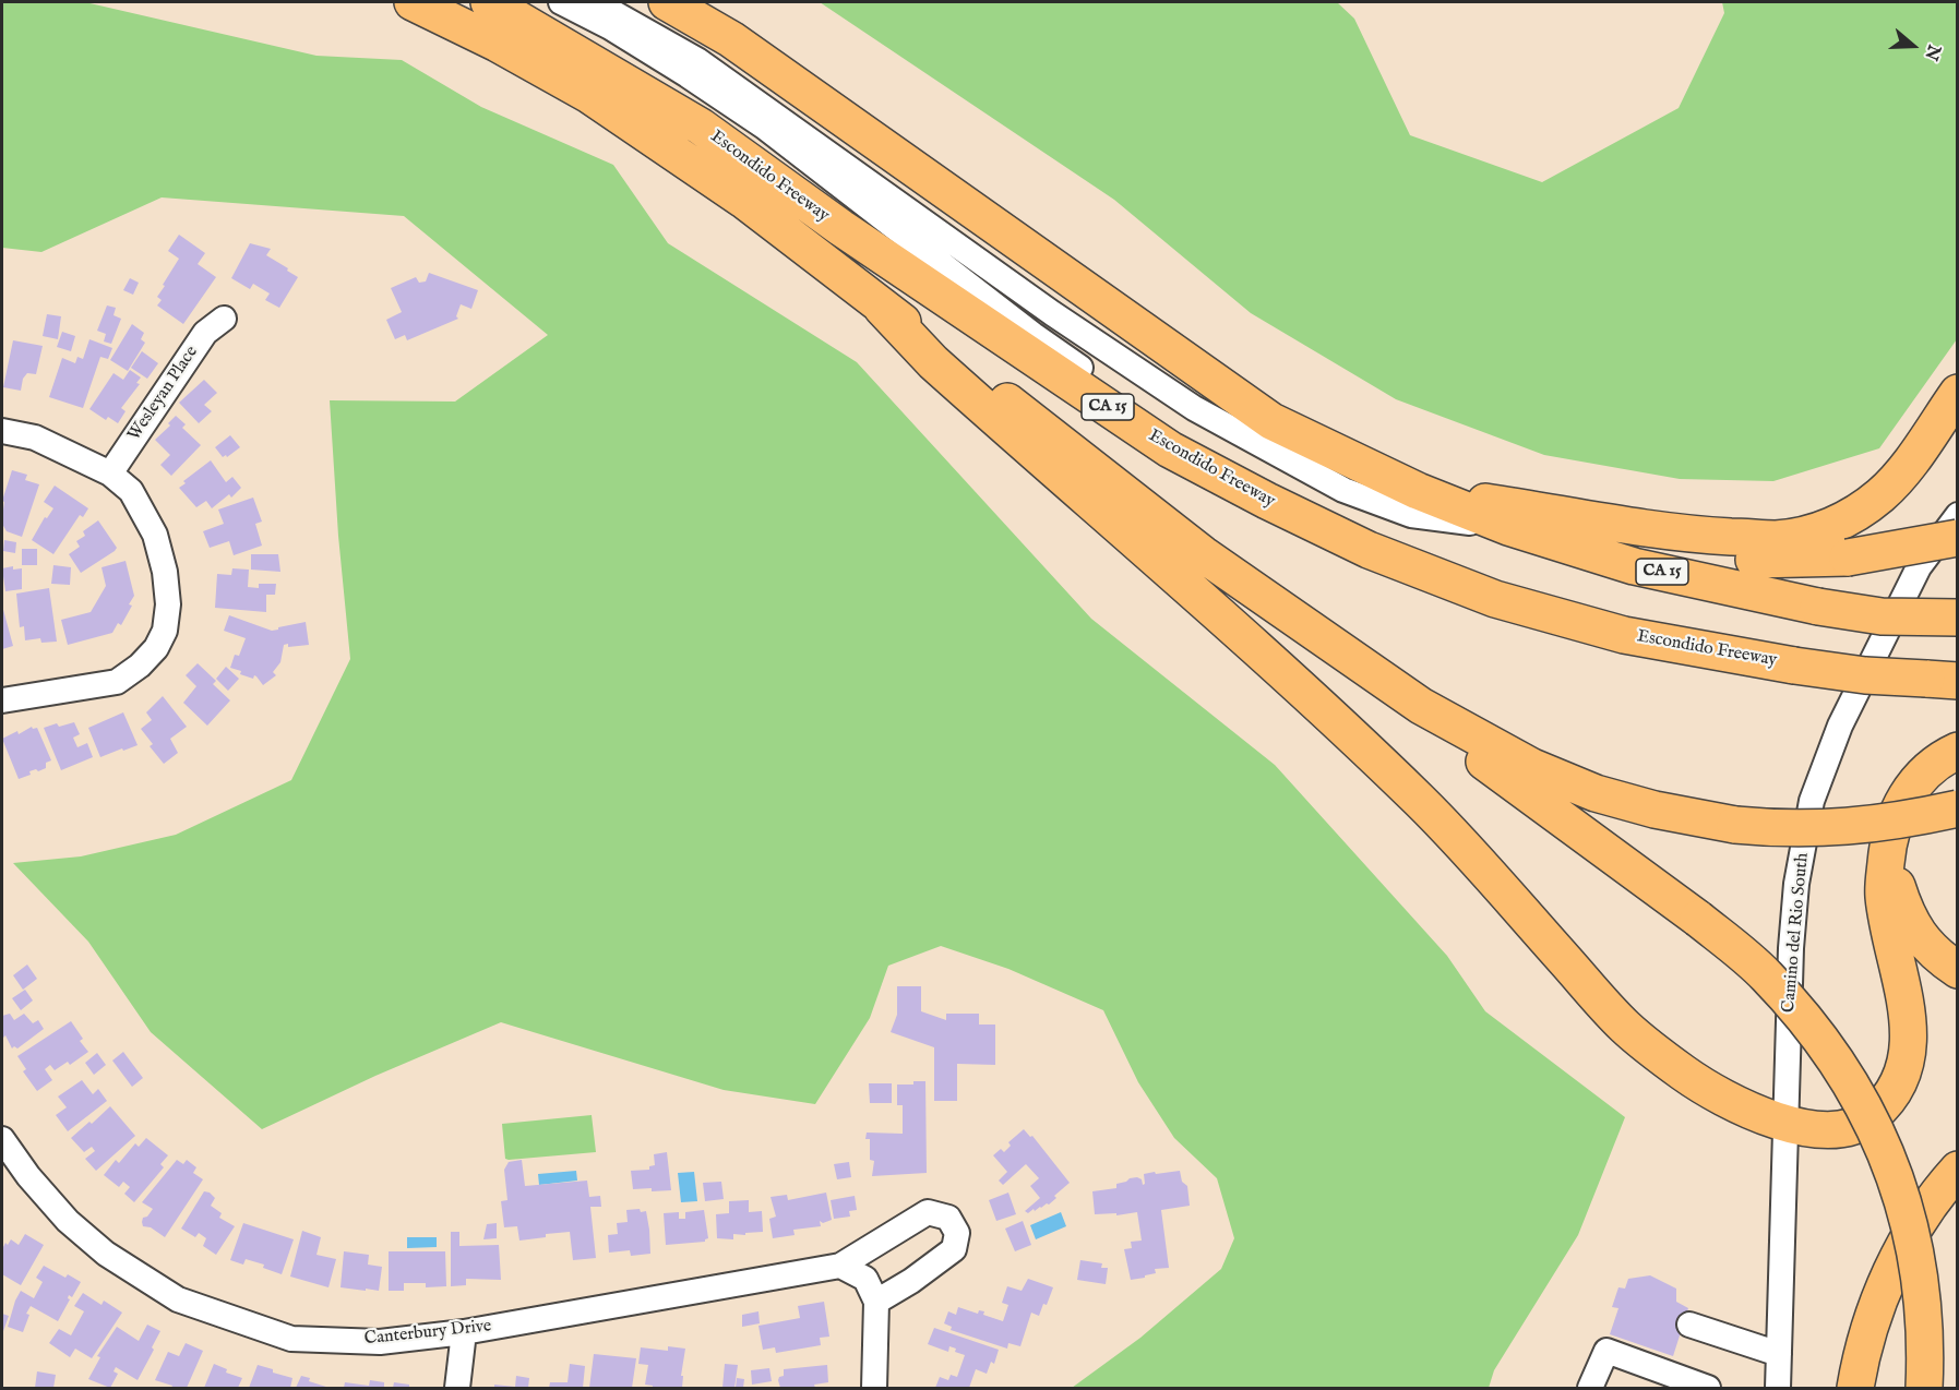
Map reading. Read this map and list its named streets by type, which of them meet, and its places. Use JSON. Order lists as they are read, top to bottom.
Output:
{
  "streets": {
    "highway": ["Escondido Freeway", "CA 15"],
    "street": ["Wesleyan Place", "Camino del Rio South", "Canterbury Drive"]
  },
  "crossings": [
    ["Escondido Freeway", "Camino del Rio South"]
  ],
  "north": "right"
}
